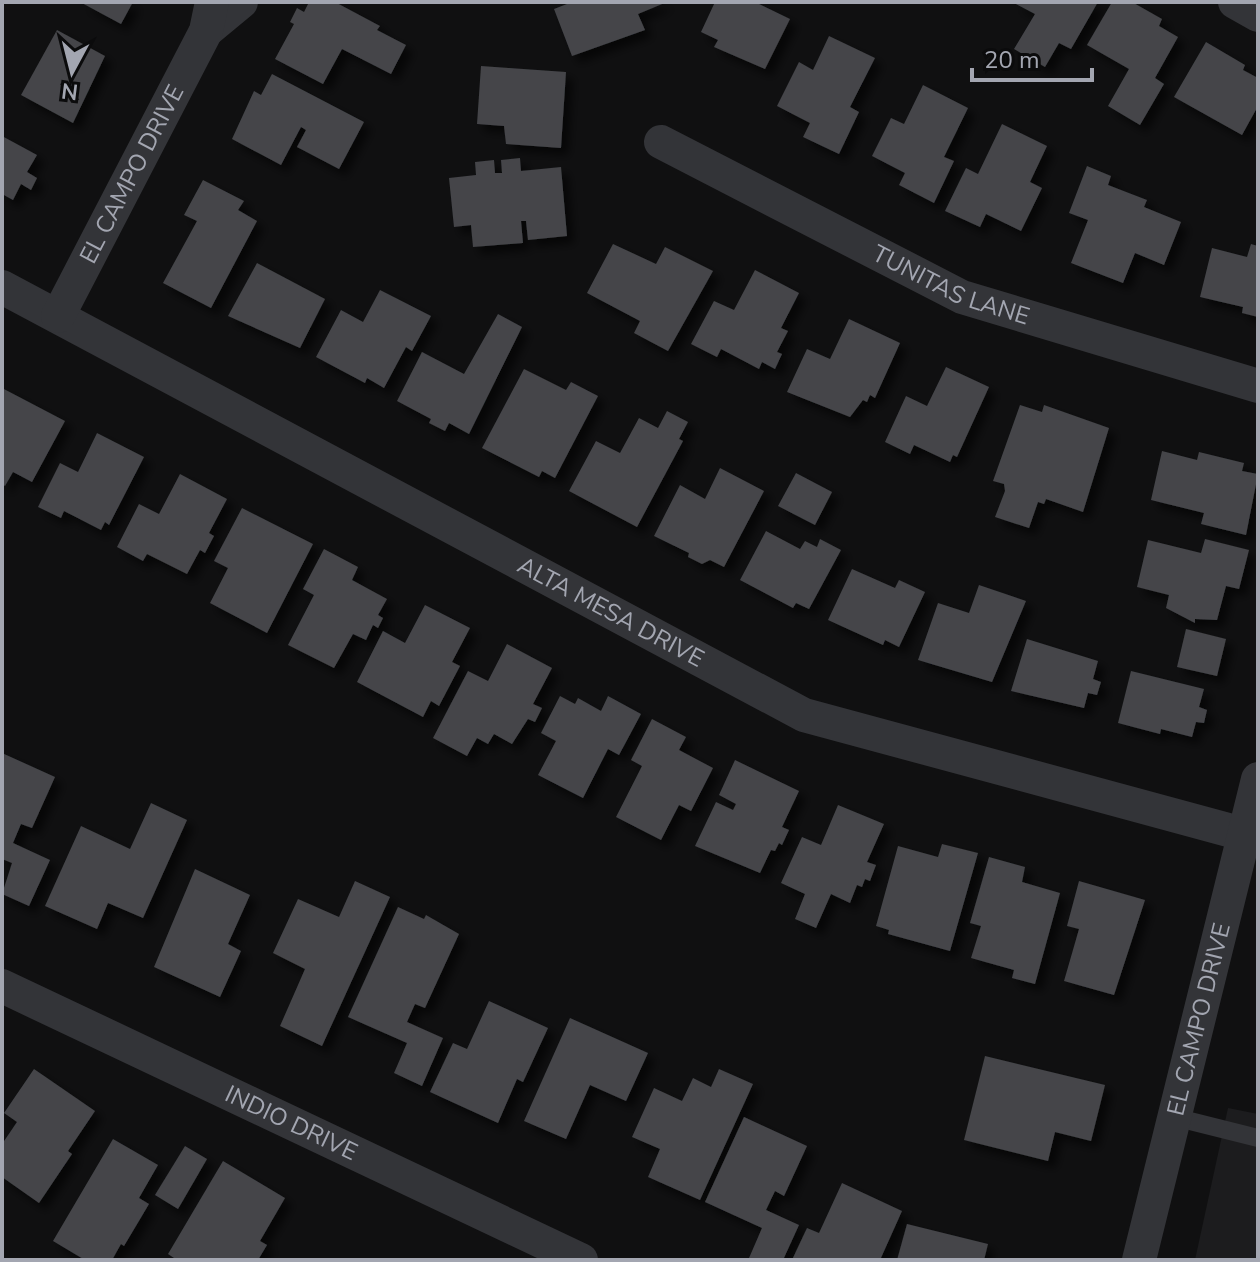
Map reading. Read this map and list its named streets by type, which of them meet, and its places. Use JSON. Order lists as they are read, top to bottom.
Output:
{
  "streets": {
    "street": [
      "EL CAMPO DRIVE",
      "TUNITAS LANE",
      "ALTA MESA DRIVE",
      "INDIO DRIVE"
    ]
  },
  "crossings": [
    ["EL CAMPO DRIVE", "ALTA MESA DRIVE"]
  ],
  "scale_bar": "20 m",
  "north": "bottom"
}
